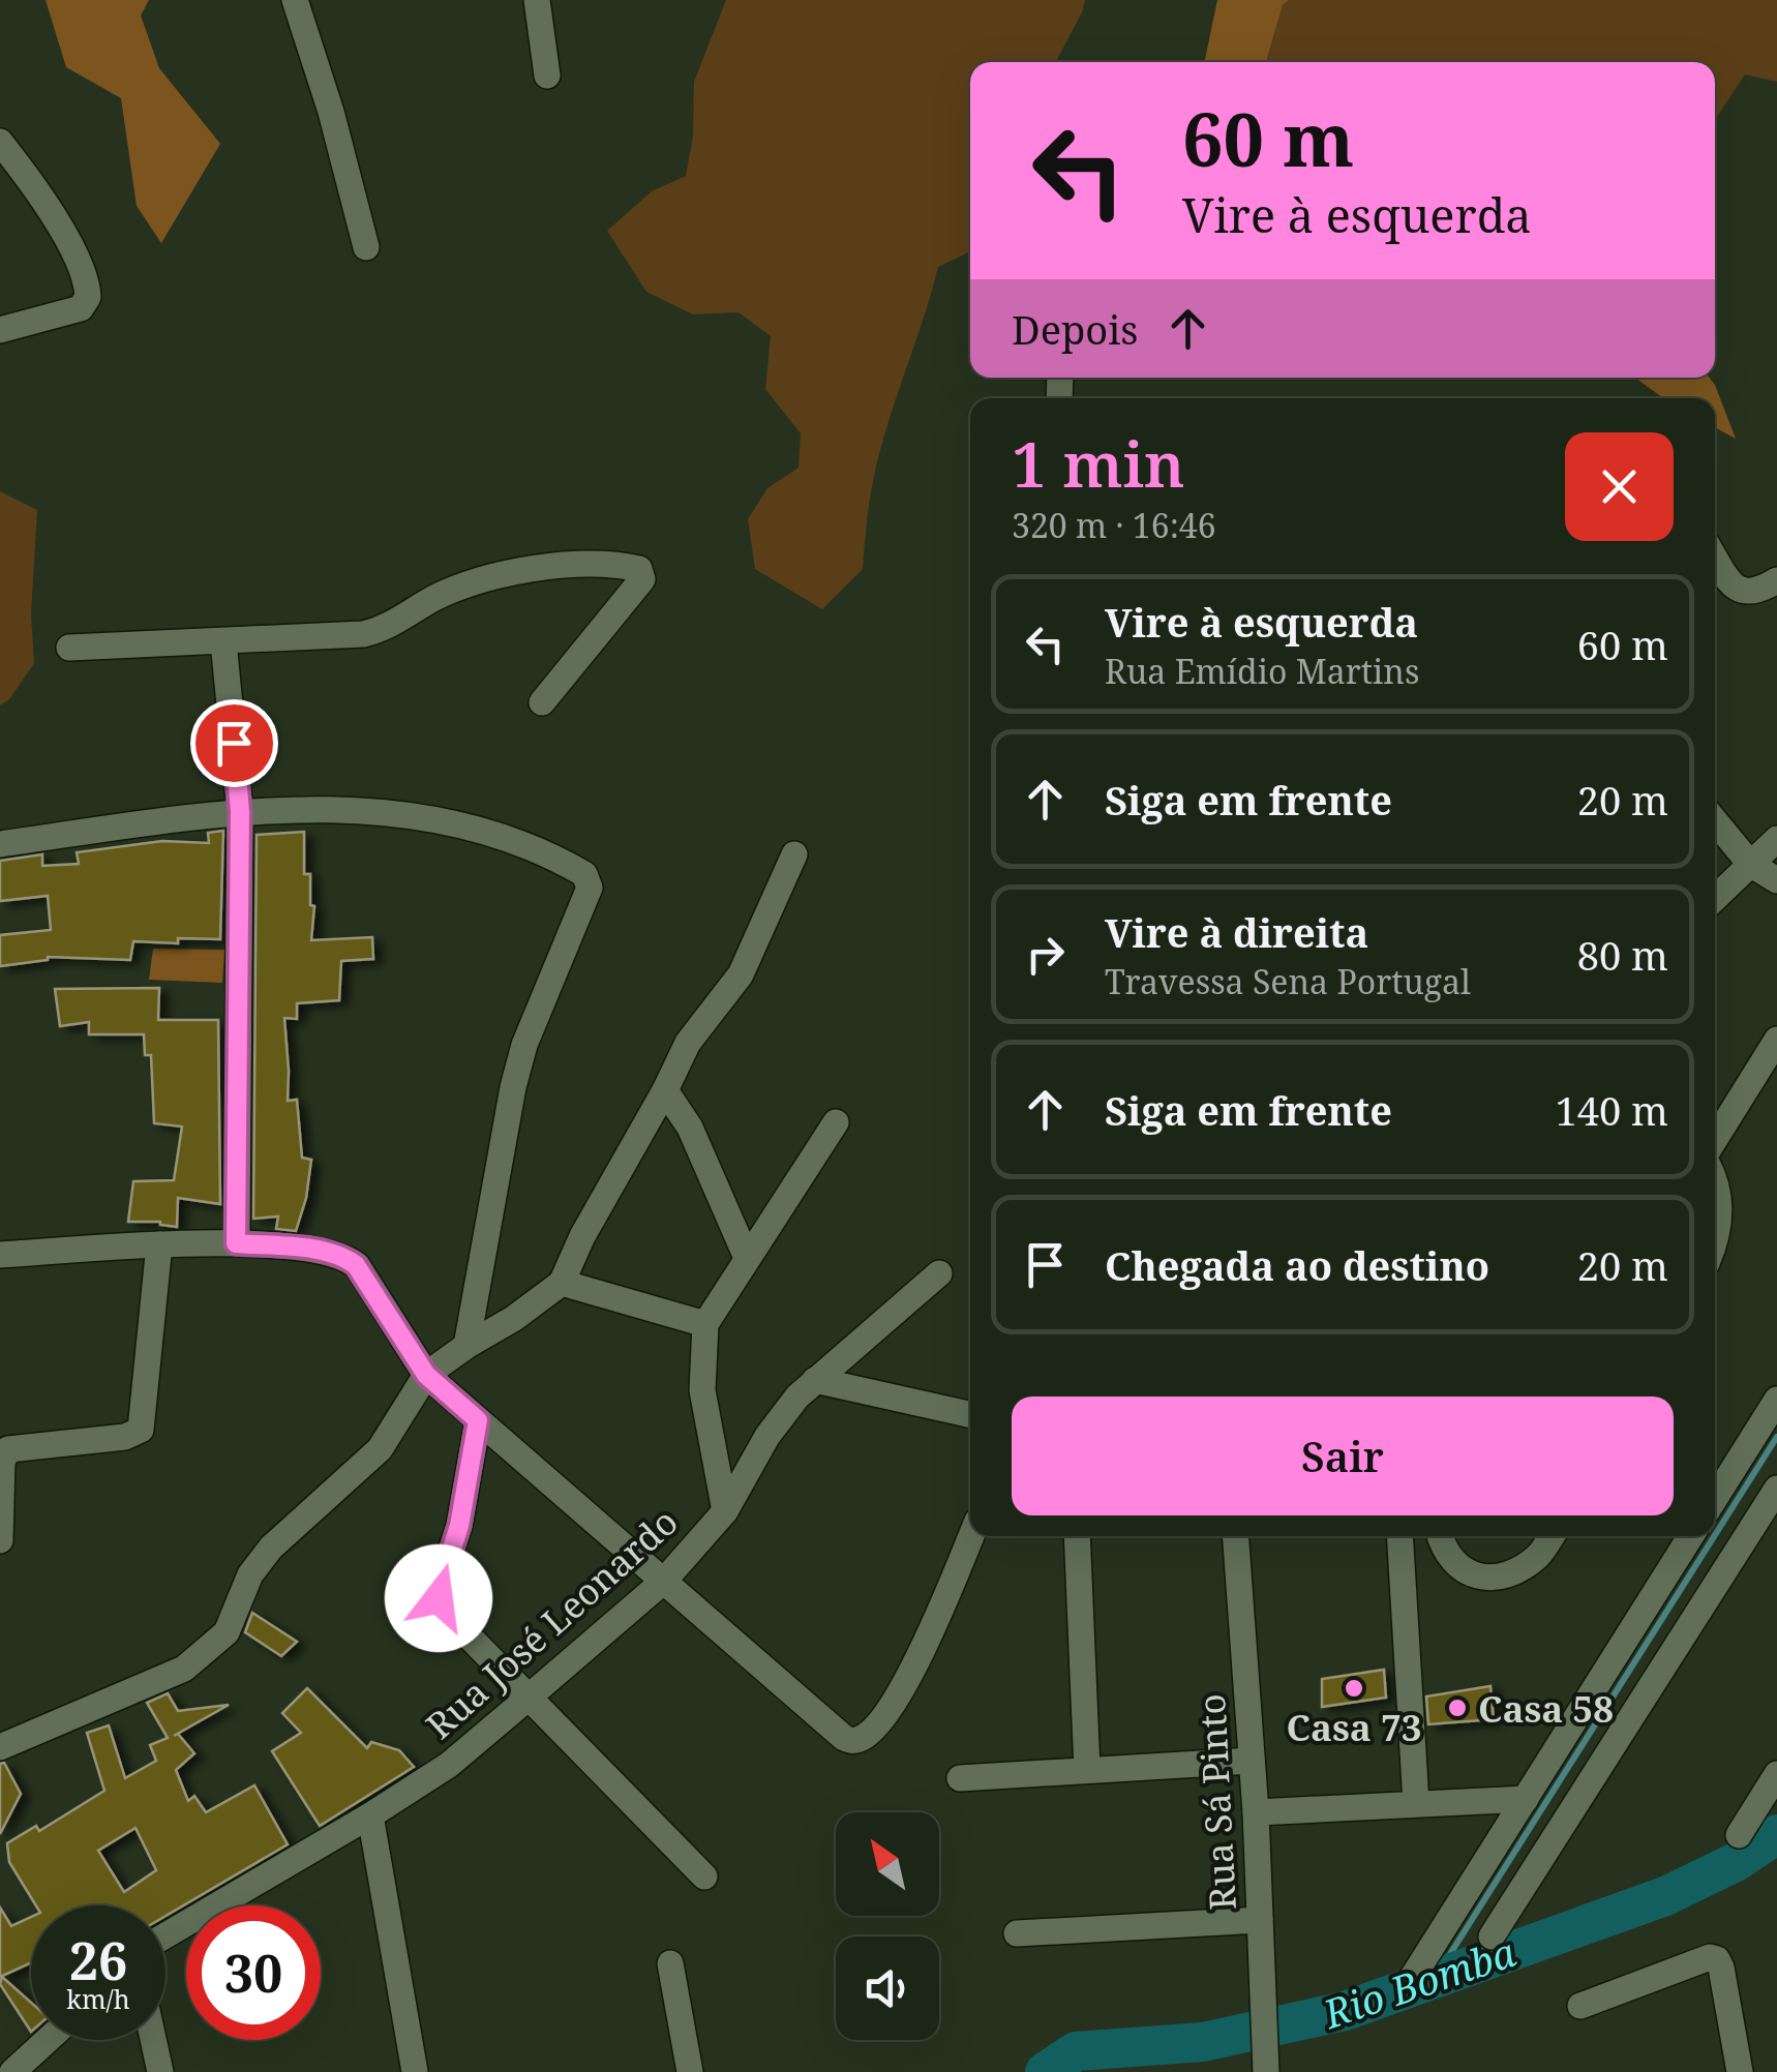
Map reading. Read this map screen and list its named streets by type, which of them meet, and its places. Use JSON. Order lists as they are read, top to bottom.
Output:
{
  "streets": {
    "street": ["Rua José Leonardo", "Rua Sá Pinto"]
  },
  "water": ["Rio Bomba"],
  "places": ["Casa 73", "Casa 58"],
  "north": "top left",
  "page": {
    "turn": ["60 m", "Vire à esquerda"],
    "then": "Depois",
    "heading": ["1 min", "320 m · 16:46"],
    "list": [
      {
        "name": "Vire à esquerda",
        "note": "Rua Emídio Martins",
        "value": "60 m"
      },
      {
        "name": "Siga em frente",
        "value": "20 m"
      },
      {
        "name": "Vire à direita",
        "note": "Travessa Sena Portugal",
        "value": "80 m"
      },
      {
        "name": "Siga em frente",
        "value": "140 m"
      },
      {
        "name": "Chegada ao destino",
        "value": "20 m"
      }
    ],
    "buttons": "Sair",
    "speed": "26 km/h",
    "limit": "30"
  }
}
